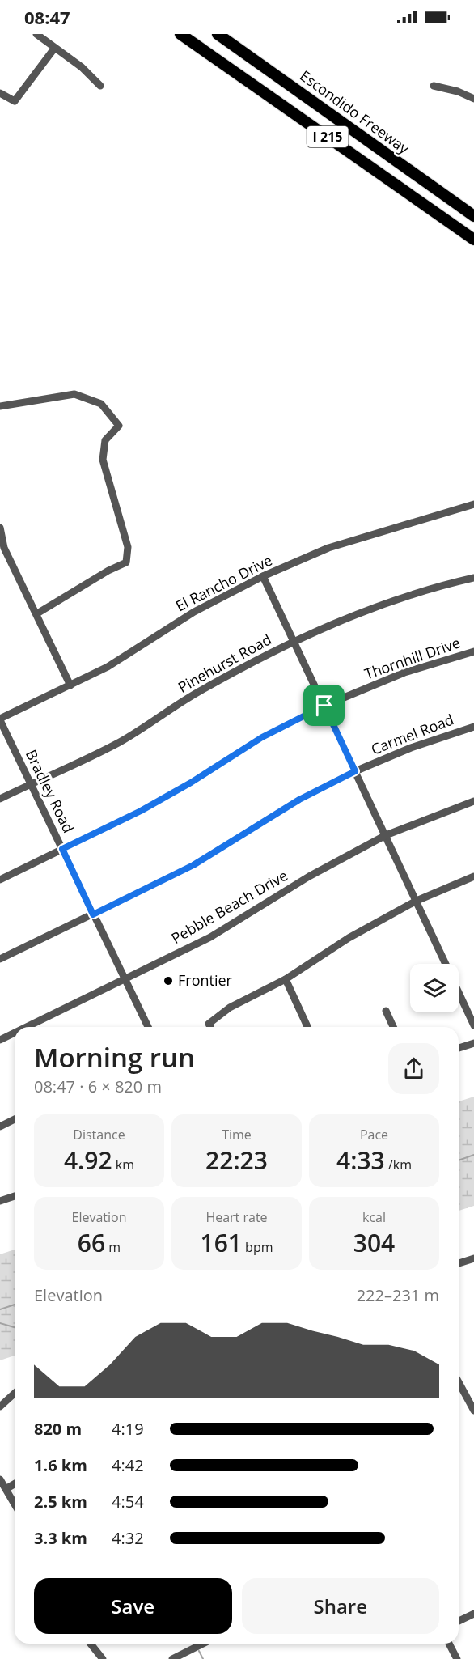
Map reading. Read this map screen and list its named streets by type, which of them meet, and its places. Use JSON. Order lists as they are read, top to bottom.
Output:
{
  "streets": {
    "highway": ["Escondido Freeway", "I 215"],
    "street": [
      "El Rancho Drive",
      "Thornhill Drive",
      "Pinehurst Road",
      "Carmel Road",
      "Bradley Road",
      "Pebble Beach Drive"
    ]
  },
  "crossings": [
    ["El Rancho Drive", "Bradley Road"],
    ["Thornhill Drive", "Bradley Road"],
    ["Pinehurst Road", "Bradley Road"],
    ["Carmel Road", "Bradley Road"],
    ["Bradley Road", "Pebble Beach Drive"]
  ],
  "places": ["Frontier"],
  "page": {
    "status": "08:47",
    "heading": ["Morning run", "08:47 · 6 × 820 m"],
    "stats": [
      ["Distance", "4.92 km"],
      ["Time", "22:23"],
      ["Pace", "4:33 /km"],
      ["Elevation", "66 m"],
      ["Heart rate", "161 bpm"],
      ["kcal", "304"]
    ],
    "chart": ["Elevation", "222–231 m"],
    "list": [
      {
        "name": "820 m",
        "note": "4:19"
      },
      {
        "name": "1.6 km",
        "note": "4:42"
      },
      {
        "name": "2.5 km",
        "note": "4:54"
      },
      {
        "name": "3.3 km",
        "note": "4:32"
      }
    ],
    "buttons": ["Save", "Share"]
  }
}
